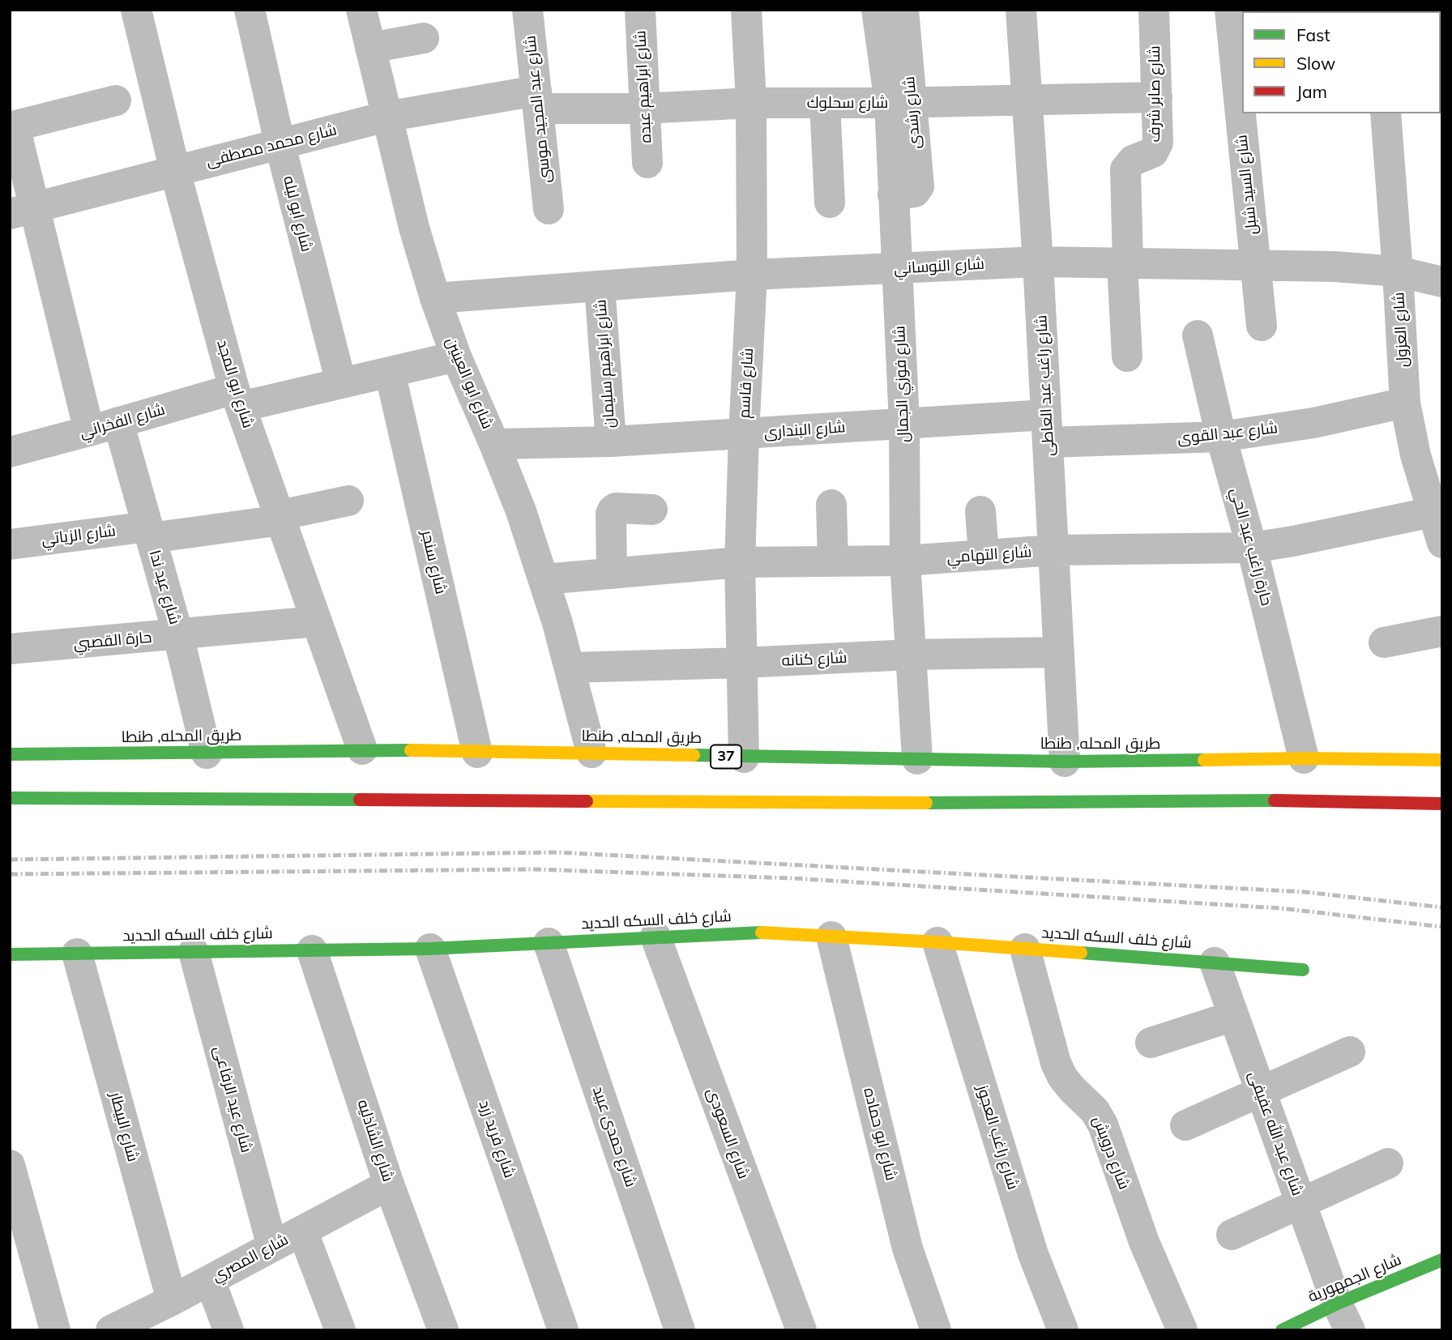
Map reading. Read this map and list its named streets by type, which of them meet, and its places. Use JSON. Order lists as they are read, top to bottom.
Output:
{
  "streets": {
    "main road": [
      "طريق المحله, طنطا",
      "37",
      "شارع خلف السكه الحديد",
      "شارع الجمهورية"
    ],
    "street": [
      "شارع ابراهيم عبده",
      "شارع صابر شرف",
      "شارع سحلوك",
      "شارع عبد المجيد موسى",
      "شارع رشدى",
      "شارع محمد مصطفى",
      "شارع السيد شبل",
      "شارع ابو ليله",
      "شارع النوساني",
      "شارع العزول",
      "شارع ابراهيم سليمان",
      "شارع ابو العينين",
      "شارع قاسم",
      "شارع ابو المجد",
      "شارع فوزي الجمال",
      "شارع راغب عبد العاطى",
      "شارع الفخراني",
      "شارع البندارى",
      "شارع عبد القوى",
      "شارع الزياتي",
      "حارة راغب عبد الحي",
      "شارع التهامي",
      "شارع سنجر",
      "شارع عيد ندا",
      "حارة القصبي",
      "شارع كنانه",
      "شارع عيد الرفاعى",
      "شارع البيطار",
      "شارع السعودى",
      "شارع عبد الله عفيفى",
      "شارع ابو حماده",
      "شارع حمدى عبيد",
      "شارع راغب العجوز",
      "شارع فريد زرد",
      "شارع الشاذليه",
      "شارع درويش",
      "شارع المصري"
    ]
  },
  "crossings": [
    ["شارع ابراهيم عبده", "شارع سحلوك"],
    ["شارع صابر شرف", "شارع سحلوك"],
    ["شارع صابر شرف", "شارع النوساني"],
    ["شارع سحلوك", "شارع عبد المجيد موسى"],
    ["شارع سحلوك", "شارع رشدى"],
    ["شارع سحلوك", "شارع محمد مصطفى"],
    ["شارع سحلوك", "شارع قاسم"],
    ["شارع سحلوك", "شارع فوزي الجمال"],
    ["شارع سحلوك", "شارع راغب عبد العاطى"],
    ["شارع عبد المجيد موسى", "شارع محمد مصطفى"],
    ["شارع رشدى", "شارع فوزي الجمال"],
    ["شارع محمد مصطفى", "شارع ابو ليله"],
    ["شارع محمد مصطفى", "شارع ابو العينين"],
    ["شارع محمد مصطفى", "شارع ابو المجد"],
    ["شارع السيد شبل", "شارع النوساني"],
    ["شارع ابو ليله", "شارع الفخراني"],
    ["شارع النوساني", "شارع العزول"],
    ["شارع النوساني", "شارع ابراهيم سليمان"],
    ["شارع النوساني", "شارع ابو العينين"],
    ["شارع النوساني", "شارع قاسم"],
    ["شارع النوساني", "شارع فوزي الجمال"],
    ["شارع النوساني", "شارع راغب عبد العاطى"],
    ["شارع العزول", "شارع عبد القوى"],
    ["شارع العزول", "شارع التهامي"],
    ["شارع ابراهيم سليمان", "شارع البندارى"],
    ["شارع ابو العينين", "شارع الفخراني"],
    ["شارع ابو العينين", "شارع البندارى"],
    ["شارع ابو العينين", "شارع التهامي"],
    ["شارع ابو العينين", "شارع كنانه"],
    ["شارع ابو العينين", "طريق المحله, طنطا"],
    ["شارع قاسم", "شارع البندارى"],
    ["شارع قاسم", "شارع التهامي"],
    ["شارع قاسم", "شارع كنانه"],
    ["شارع قاسم", "طريق المحله, طنطا"],
    ["شارع ابو المجد", "شارع الفخراني"],
    ["شارع ابو المجد", "شارع الزياتي"],
    ["شارع ابو المجد", "حارة القصبي"],
    ["شارع ابو المجد", "طريق المحله, طنطا"],
    ["شارع فوزي الجمال", "شارع البندارى"],
    ["شارع فوزي الجمال", "شارع التهامي"],
    ["شارع فوزي الجمال", "شارع كنانه"],
    ["شارع فوزي الجمال", "طريق المحله, طنطا"],
    ["شارع راغب عبد العاطى", "شارع البندارى"],
    ["شارع راغب عبد العاطى", "شارع عبد القوى"],
    ["شارع راغب عبد العاطى", "شارع التهامي"],
    ["شارع راغب عبد العاطى", "شارع كنانه"],
    ["شارع راغب عبد العاطى", "طريق المحله, طنطا"],
    ["شارع الفخراني", "شارع سنجر"],
    ["شارع الفخراني", "شارع عيد ندا"],
    ["شارع البندارى", "شارع عبد القوى"],
    ["شارع عبد القوى", "حارة راغب عبد الحي"],
    ["شارع الزياتي", "شارع عيد ندا"],
    ["حارة راغب عبد الحي", "شارع التهامي"],
    ["حارة راغب عبد الحي", "طريق المحله, طنطا"],
    ["شارع سنجر", "طريق المحله, طنطا"],
    ["شارع عيد ندا", "حارة القصبي"],
    ["شارع عيد ندا", "طريق المحله, طنطا"],
    ["شارع خلف السكه الحديد", "شارع عيد الرفاعى"],
    ["شارع خلف السكه الحديد", "شارع البيطار"],
    ["شارع خلف السكه الحديد", "شارع السعودى"],
    ["شارع خلف السكه الحديد", "شارع عبد الله عفيفى"],
    ["شارع خلف السكه الحديد", "شارع ابو حماده"],
    ["شارع خلف السكه الحديد", "شارع حمدى عبيد"],
    ["شارع خلف السكه الحديد", "شارع راغب العجوز"],
    ["شارع خلف السكه الحديد", "شارع فريد زرد"],
    ["شارع خلف السكه الحديد", "شارع الشاذليه"],
    ["شارع خلف السكه الحديد", "شارع درويش"],
    ["شارع عيد الرفاعى", "شارع المصري"],
    ["شارع البيطار", "شارع المصري"],
    ["شارع عبد الله عفيفى", "شارع الجمهورية"],
    ["شارع الشاذليه", "شارع المصري"]
  ],
  "legend": ["Fast", "Slow", "Jam"]
}
